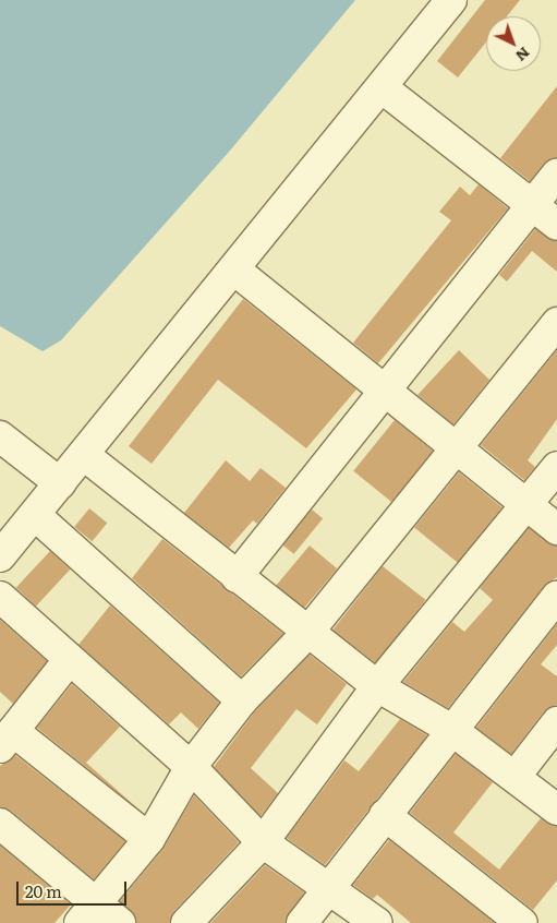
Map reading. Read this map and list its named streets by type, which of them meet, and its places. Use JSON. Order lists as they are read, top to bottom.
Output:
{
  "scale_bar": "20 m",
  "north": "bottom right"
}
